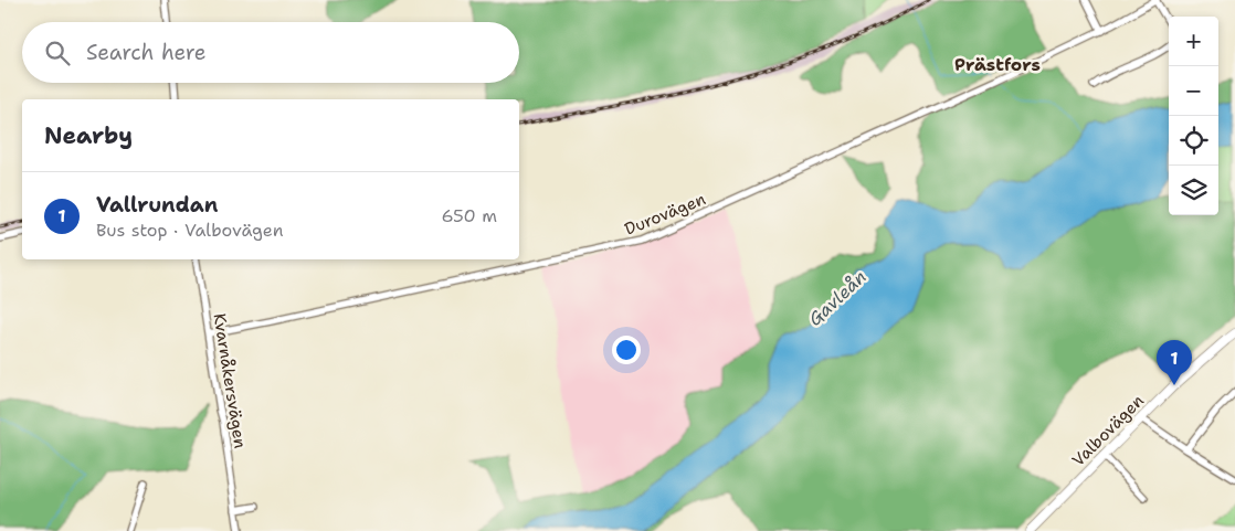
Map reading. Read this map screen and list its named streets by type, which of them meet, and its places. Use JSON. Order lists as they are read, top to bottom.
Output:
{
  "streets": {
    "main road": ["Valbovägen"],
    "street": ["Durovägen", "Kvarnåkersvägen"]
  },
  "crossings": [
    ["Durovägen", "Kvarnåkersvägen"]
  ],
  "districts": ["Prästfors"],
  "water": ["Gavleån"],
  "page": {
    "map_buttons": ["+", "−"],
    "search": "Search here",
    "heading": "Nearby",
    "list": [
      {
        "mark": "1",
        "name": "Vallrundan",
        "note": "Bus stop · Valbovägen",
        "value": "650 m"
      }
    ],
    "pins": "1"
  }
}
